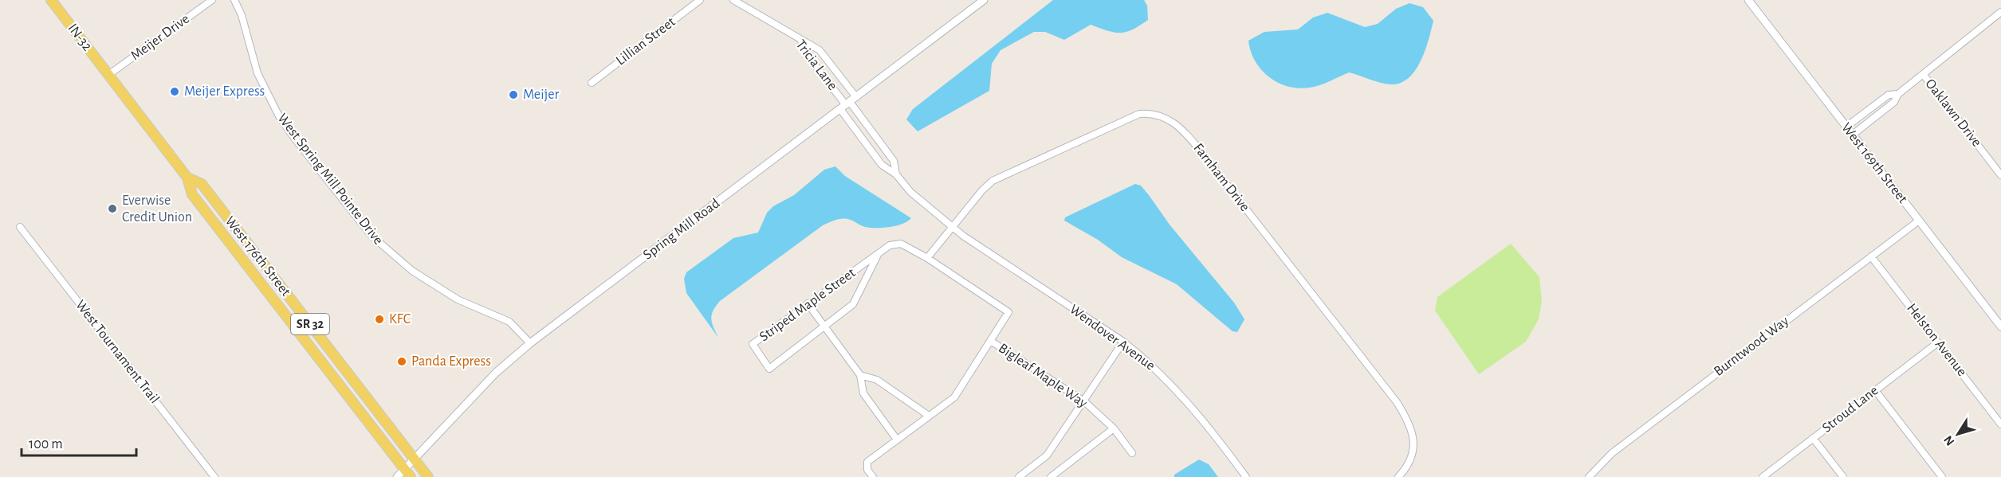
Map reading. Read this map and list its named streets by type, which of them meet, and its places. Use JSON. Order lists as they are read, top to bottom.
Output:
{
  "streets": {
    "main road": ["IN-32", "West 176th Street", "SR 32"],
    "street": [
      "Meijer Drive",
      "Lillian Street",
      "Tricia Lane",
      "Oaklawn Drive",
      "West 169th Street",
      "Farnham Drive",
      "West Spring Mill Pointe Drive",
      "Spring Mill Road",
      "Striped Maple Street",
      "Wendover Avenue",
      "Helston Avenue",
      "Burntwood Way",
      "West Tournament Trail",
      "Bigleaf Maple Way",
      "Stroud Lane"
    ]
  },
  "crossings": [
    ["IN-32", "Meijer Drive"],
    ["IN-32", "West 176th Street"],
    ["Meijer Drive", "West 176th Street"],
    ["Tricia Lane", "Spring Mill Road"],
    ["Tricia Lane", "Wendover Avenue"],
    ["West 169th Street", "Burntwood Way"],
    ["Farnham Drive", "Wendover Avenue"],
    ["West Spring Mill Pointe Drive", "Spring Mill Road"],
    ["Spring Mill Road", "West 176th Street"],
    ["Spring Mill Road", "Wendover Avenue"],
    ["Helston Avenue", "Burntwood Way"],
    ["Helston Avenue", "Stroud Lane"]
  ],
  "places": [
    "Meijer Express",
    "Meijer",
    "Everwise Credit Union",
    "KFC",
    "Panda Express"
  ],
  "scale_bar": "100 m",
  "north": "bottom left"
}
